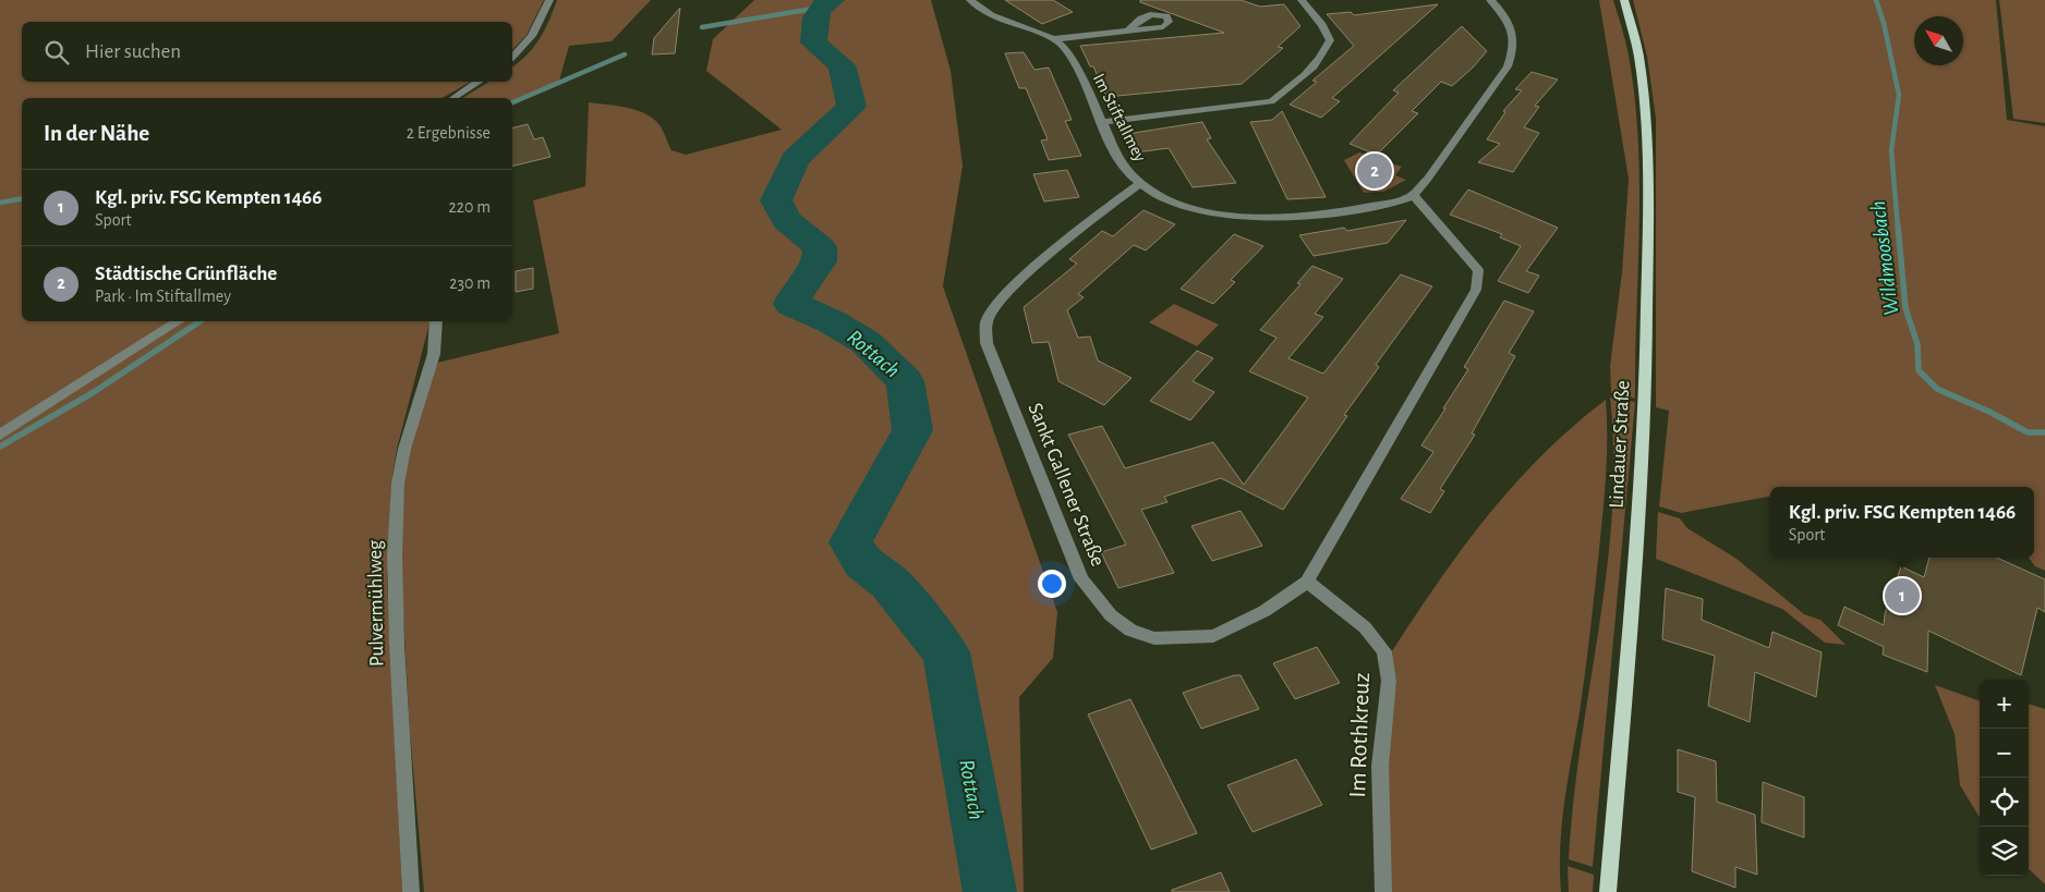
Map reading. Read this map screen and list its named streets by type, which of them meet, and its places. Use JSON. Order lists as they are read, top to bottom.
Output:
{
  "streets": {
    "main road": ["Lindauer Straße"],
    "street": [
      "Im Stiftallmey",
      "Sankt Gallener Straße",
      "Pulvermühlweg",
      "Im Rothkreuz"
    ]
  },
  "crossings": [
    ["Im Stiftallmey", "Sankt Gallener Straße"],
    ["Sankt Gallener Straße", "Im Rothkreuz"]
  ],
  "water": ["Wildmoosbach", "Rottach"],
  "north": "top left",
  "page": {
    "search": "Hier suchen",
    "heading": ["In der Nähe", "2 Ergebnisse"],
    "pins": ["2", "1"],
    "list": [
      {
        "mark": "1",
        "name": "Kgl. priv. FSG Kempten 1466",
        "note": "Sport",
        "value": "220 m"
      },
      {
        "mark": "2",
        "name": "Städtische Grünfläche",
        "note": "Park · Im Stiftallmey",
        "value": "230 m"
      }
    ],
    "popup": ["Kgl. priv. FSG Kempten 1466", "Sport"],
    "map_buttons": ["+", "−"]
  }
}
